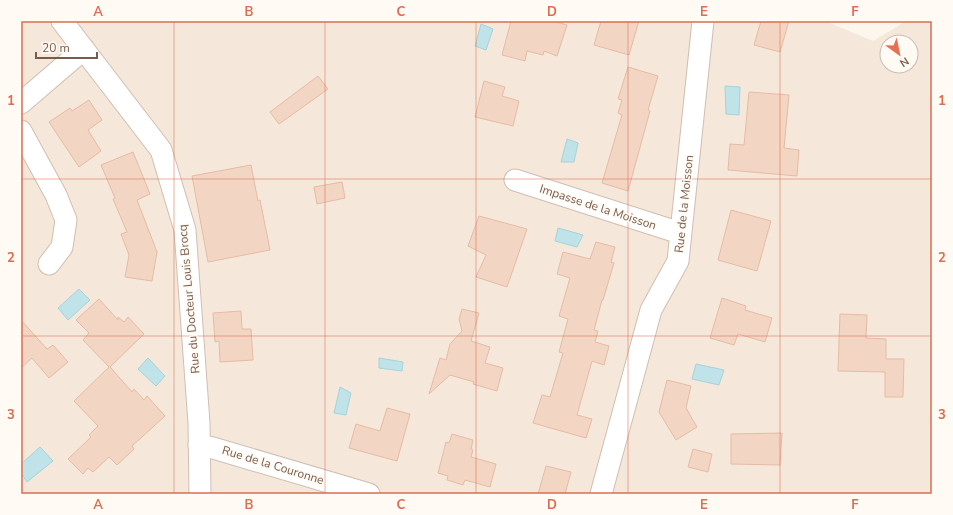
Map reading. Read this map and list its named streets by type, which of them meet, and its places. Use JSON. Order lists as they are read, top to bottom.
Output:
{
  "streets": {
    "street": [
      "Rue de la Moisson",
      "Impasse de la Moisson",
      "Rue du Docteur Louis Brocq",
      "Rue de la Couronne"
    ]
  },
  "crossings": [
    ["Rue de la Moisson", "Impasse de la Moisson"],
    ["Rue du Docteur Louis Brocq", "Rue de la Couronne"]
  ],
  "scale_bar": "20 m",
  "north": "bottom right",
  "grid": {
    "columns": [
      "A",
      "B",
      "C",
      "D",
      "E",
      "F"
    ],
    "rows": ["1", "2", "3"]
  }
}
